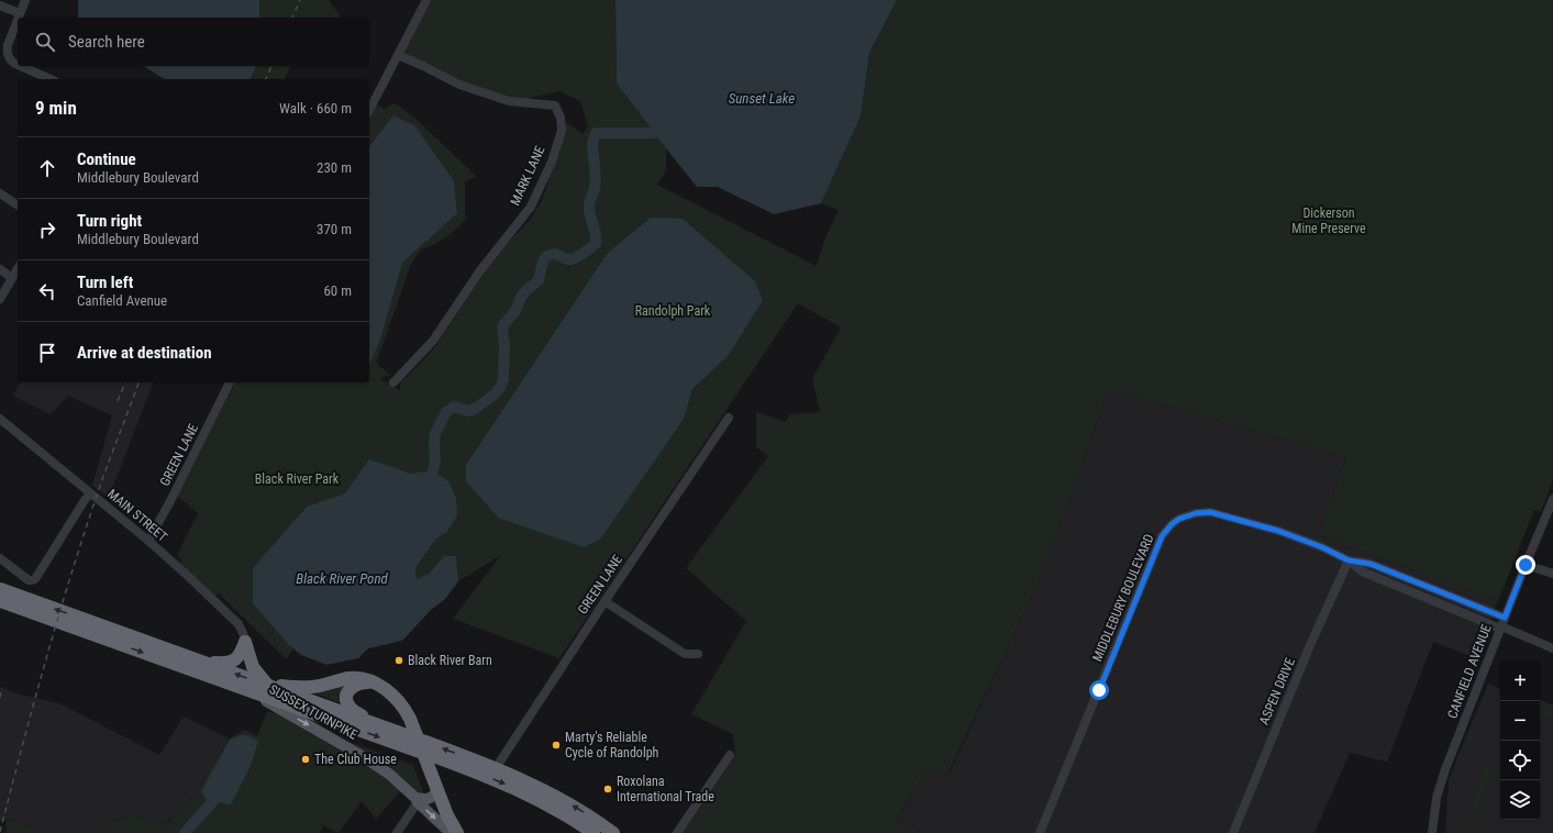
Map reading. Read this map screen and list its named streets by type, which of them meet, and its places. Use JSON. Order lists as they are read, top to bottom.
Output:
{
  "streets": {
    "main road": ["SUSSEX TURNPIKE"],
    "street": [
      "MARK LANE",
      "GREEN LANE",
      "MAIN STREET",
      "MIDDLEBURY BOULEVARD",
      "CANFIELD AVENUE",
      "ASPEN DRIVE"
    ]
  },
  "crossings": [
    ["GREEN LANE", "MAIN STREET"],
    ["MIDDLEBURY BOULEVARD", "CANFIELD AVENUE"],
    ["MIDDLEBURY BOULEVARD", "ASPEN DRIVE"]
  ],
  "one_way": ["SUSSEX TURNPIKE"],
  "water": ["Sunset Lake", "Black River Pond"],
  "parks": ["Dickerson Mine Preserve", "Randolph Park", "Black River Park"],
  "places": [
    "Black River Barn",
    "Marty's Reliable Cycle of Randolph",
    "The Club House",
    "Roxolana International Trade"
  ],
  "page": {
    "search": "Search here",
    "heading": ["9 min", "Walk · 660 m"],
    "list": [
      ["Continue", "Middlebury Boulevard", "230 m"],
      ["Turn right", "Middlebury Boulevard", "370 m"],
      ["Turn left", "Canfield Avenue", "60 m"],
      "Arrive at destination"
    ],
    "map_buttons": ["+", "−"]
  }
}
